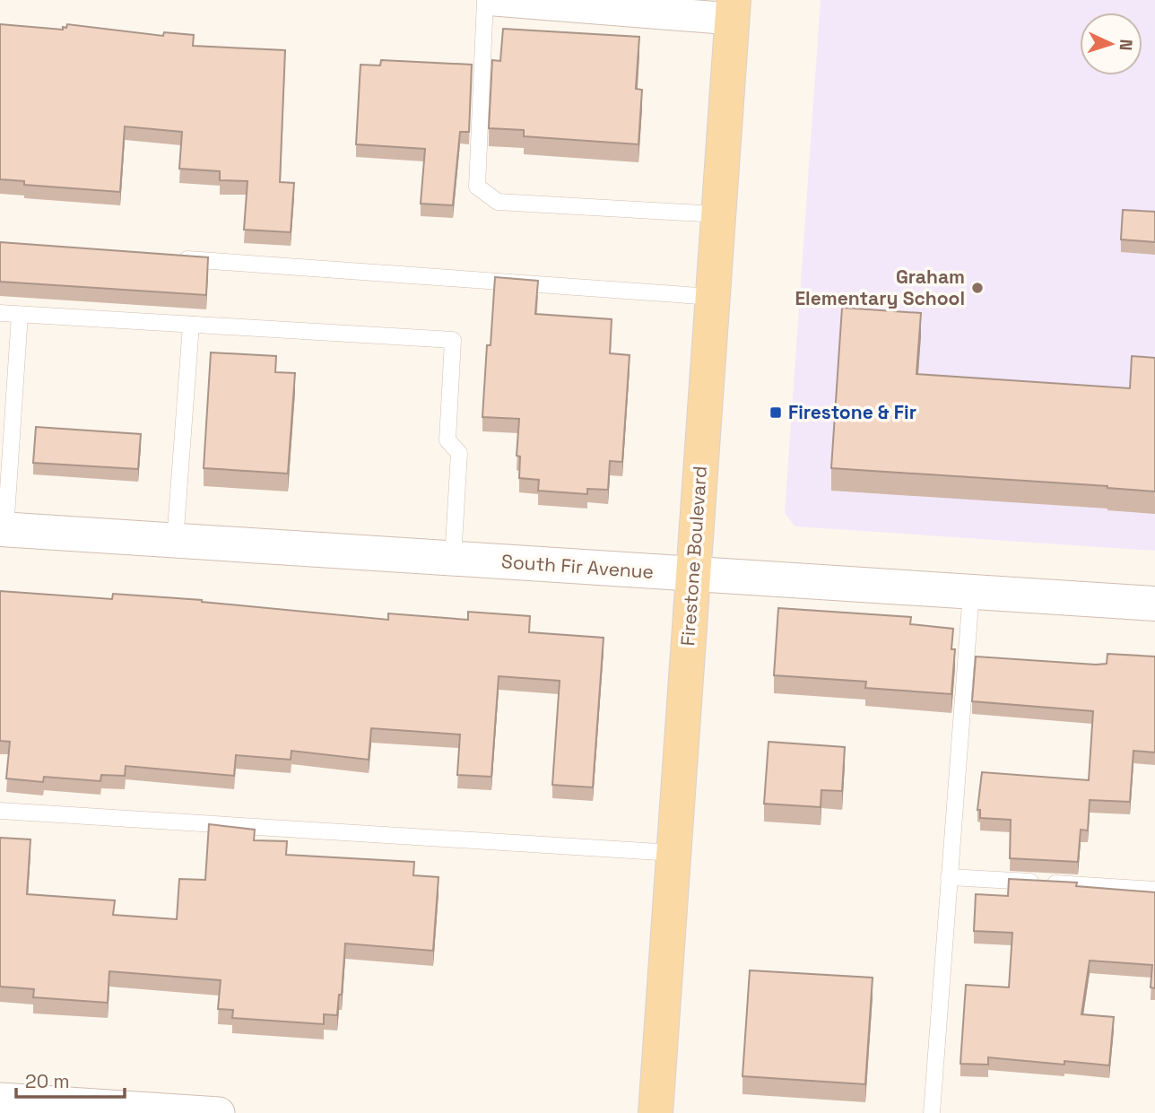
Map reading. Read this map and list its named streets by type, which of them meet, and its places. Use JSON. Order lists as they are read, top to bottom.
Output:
{
  "streets": {
    "main road": ["Firestone Boulevard"],
    "street": ["South Fir Avenue"]
  },
  "crossings": [
    ["Firestone Boulevard", "South Fir Avenue"]
  ],
  "places": {
    "other": ["Graham Elementary School"],
    "transit": ["Firestone & Fir"]
  },
  "scale_bar": "20 m",
  "north": "right"
}
